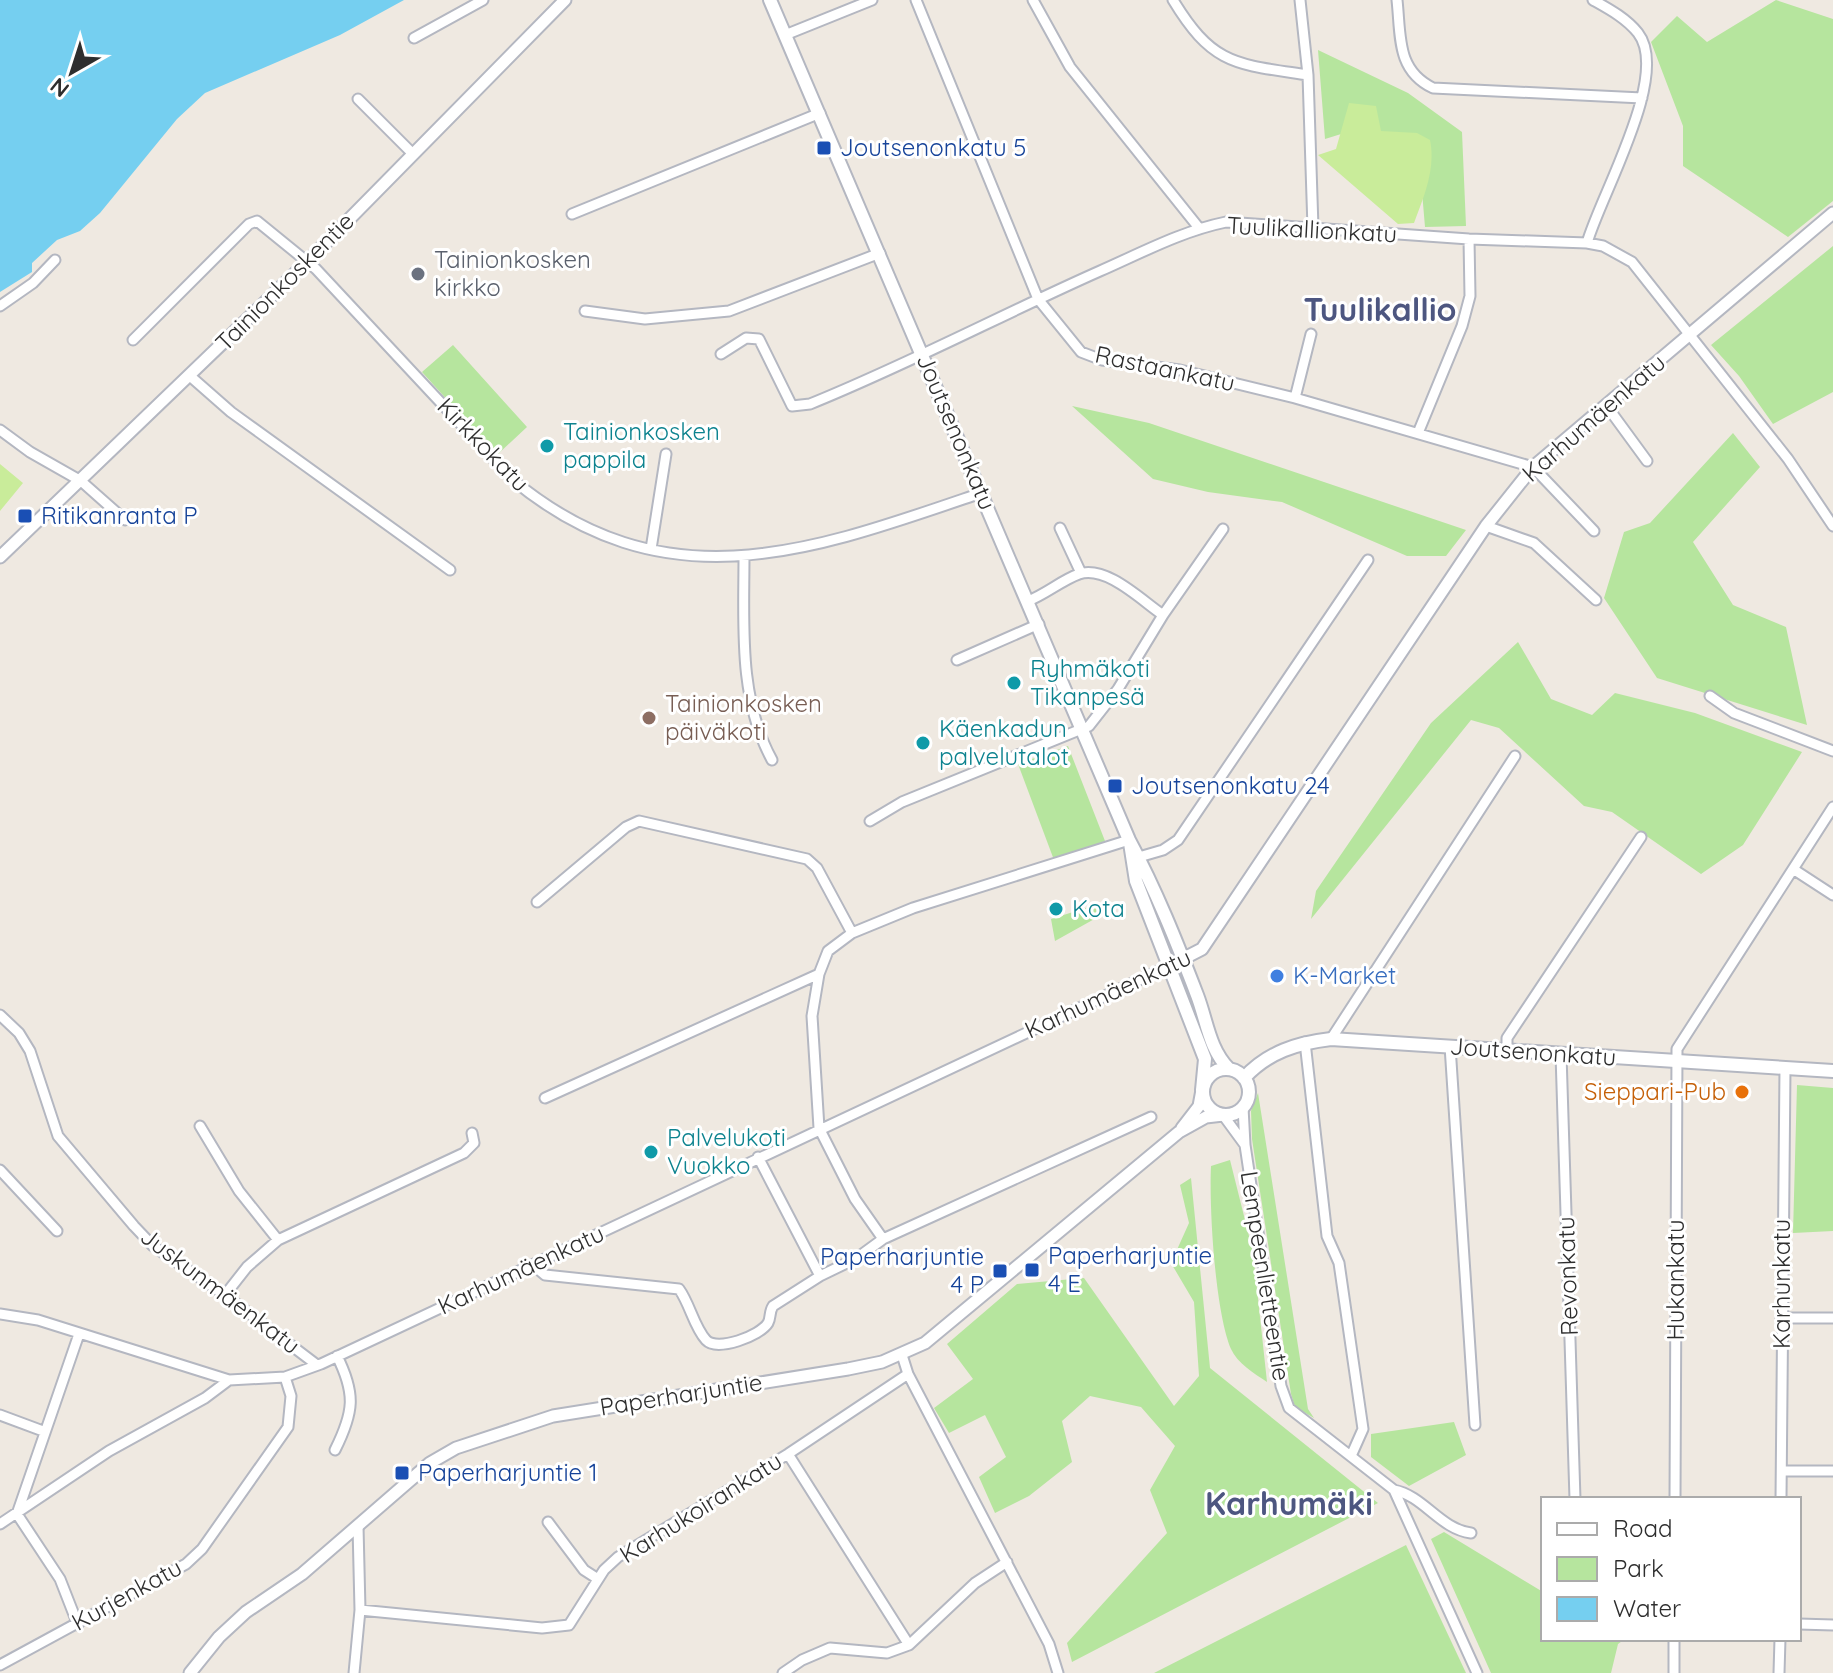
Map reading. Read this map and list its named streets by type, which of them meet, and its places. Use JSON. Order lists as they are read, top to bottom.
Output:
{
  "streets": {
    "main road": ["Joutsenonkatu"],
    "street": [
      "Tuulikallionkatu",
      "Tainionkoskentie",
      "Rastaankatu",
      "Karhumäenkatu",
      "Kirkkokatu",
      "Lempeenlietteentie",
      "Revonkatu",
      "Hukankatu",
      "Karhunkatu",
      "Juskunmäenkatu",
      "Paperharjuntie",
      "Karhukoirankatu",
      "Kurjenkatu"
    ]
  },
  "crossings": [
    ["Tuulikallionkatu", "Rastaankatu"],
    ["Tuulikallionkatu", "Karhumäenkatu"],
    ["Tuulikallionkatu", "Joutsenonkatu"],
    ["Tainionkoskentie", "Kirkkokatu"],
    ["Rastaankatu", "Karhumäenkatu"],
    ["Karhumäenkatu", "Joutsenonkatu"],
    ["Karhumäenkatu", "Juskunmäenkatu"],
    ["Karhumäenkatu", "Kurjenkatu"],
    ["Joutsenonkatu", "Kirkkokatu"],
    ["Joutsenonkatu", "Lempeenlietteentie"],
    ["Joutsenonkatu", "Revonkatu"],
    ["Joutsenonkatu", "Hukankatu"],
    ["Joutsenonkatu", "Karhunkatu"],
    ["Joutsenonkatu", "Paperharjuntie"],
    ["Lempeenlietteentie", "Paperharjuntie"]
  ],
  "districts": ["Tuulikallio", "Karhumäki"],
  "places": {
    "transit": [
      "Joutsenonkatu 5",
      "Ritikanranta P",
      "Joutsenonkatu 24",
      "Paperharjuntie 4 E",
      "Paperharjuntie 4 P",
      "Paperharjuntie 1"
    ],
    "other": [
      "Tainionkosken kirkko",
      "Tainionkosken pappila",
      "Ryhmäkoti Tikanpesä",
      "Tainionkosken päiväkoti",
      "Käenkadun palvelutalot",
      "Kota",
      "K-Market",
      "Sieppari-Pub",
      "Palvelukoti Vuokko"
    ]
  },
  "legend": ["Road", "Park", "Water"],
  "north": "bottom left"
}
